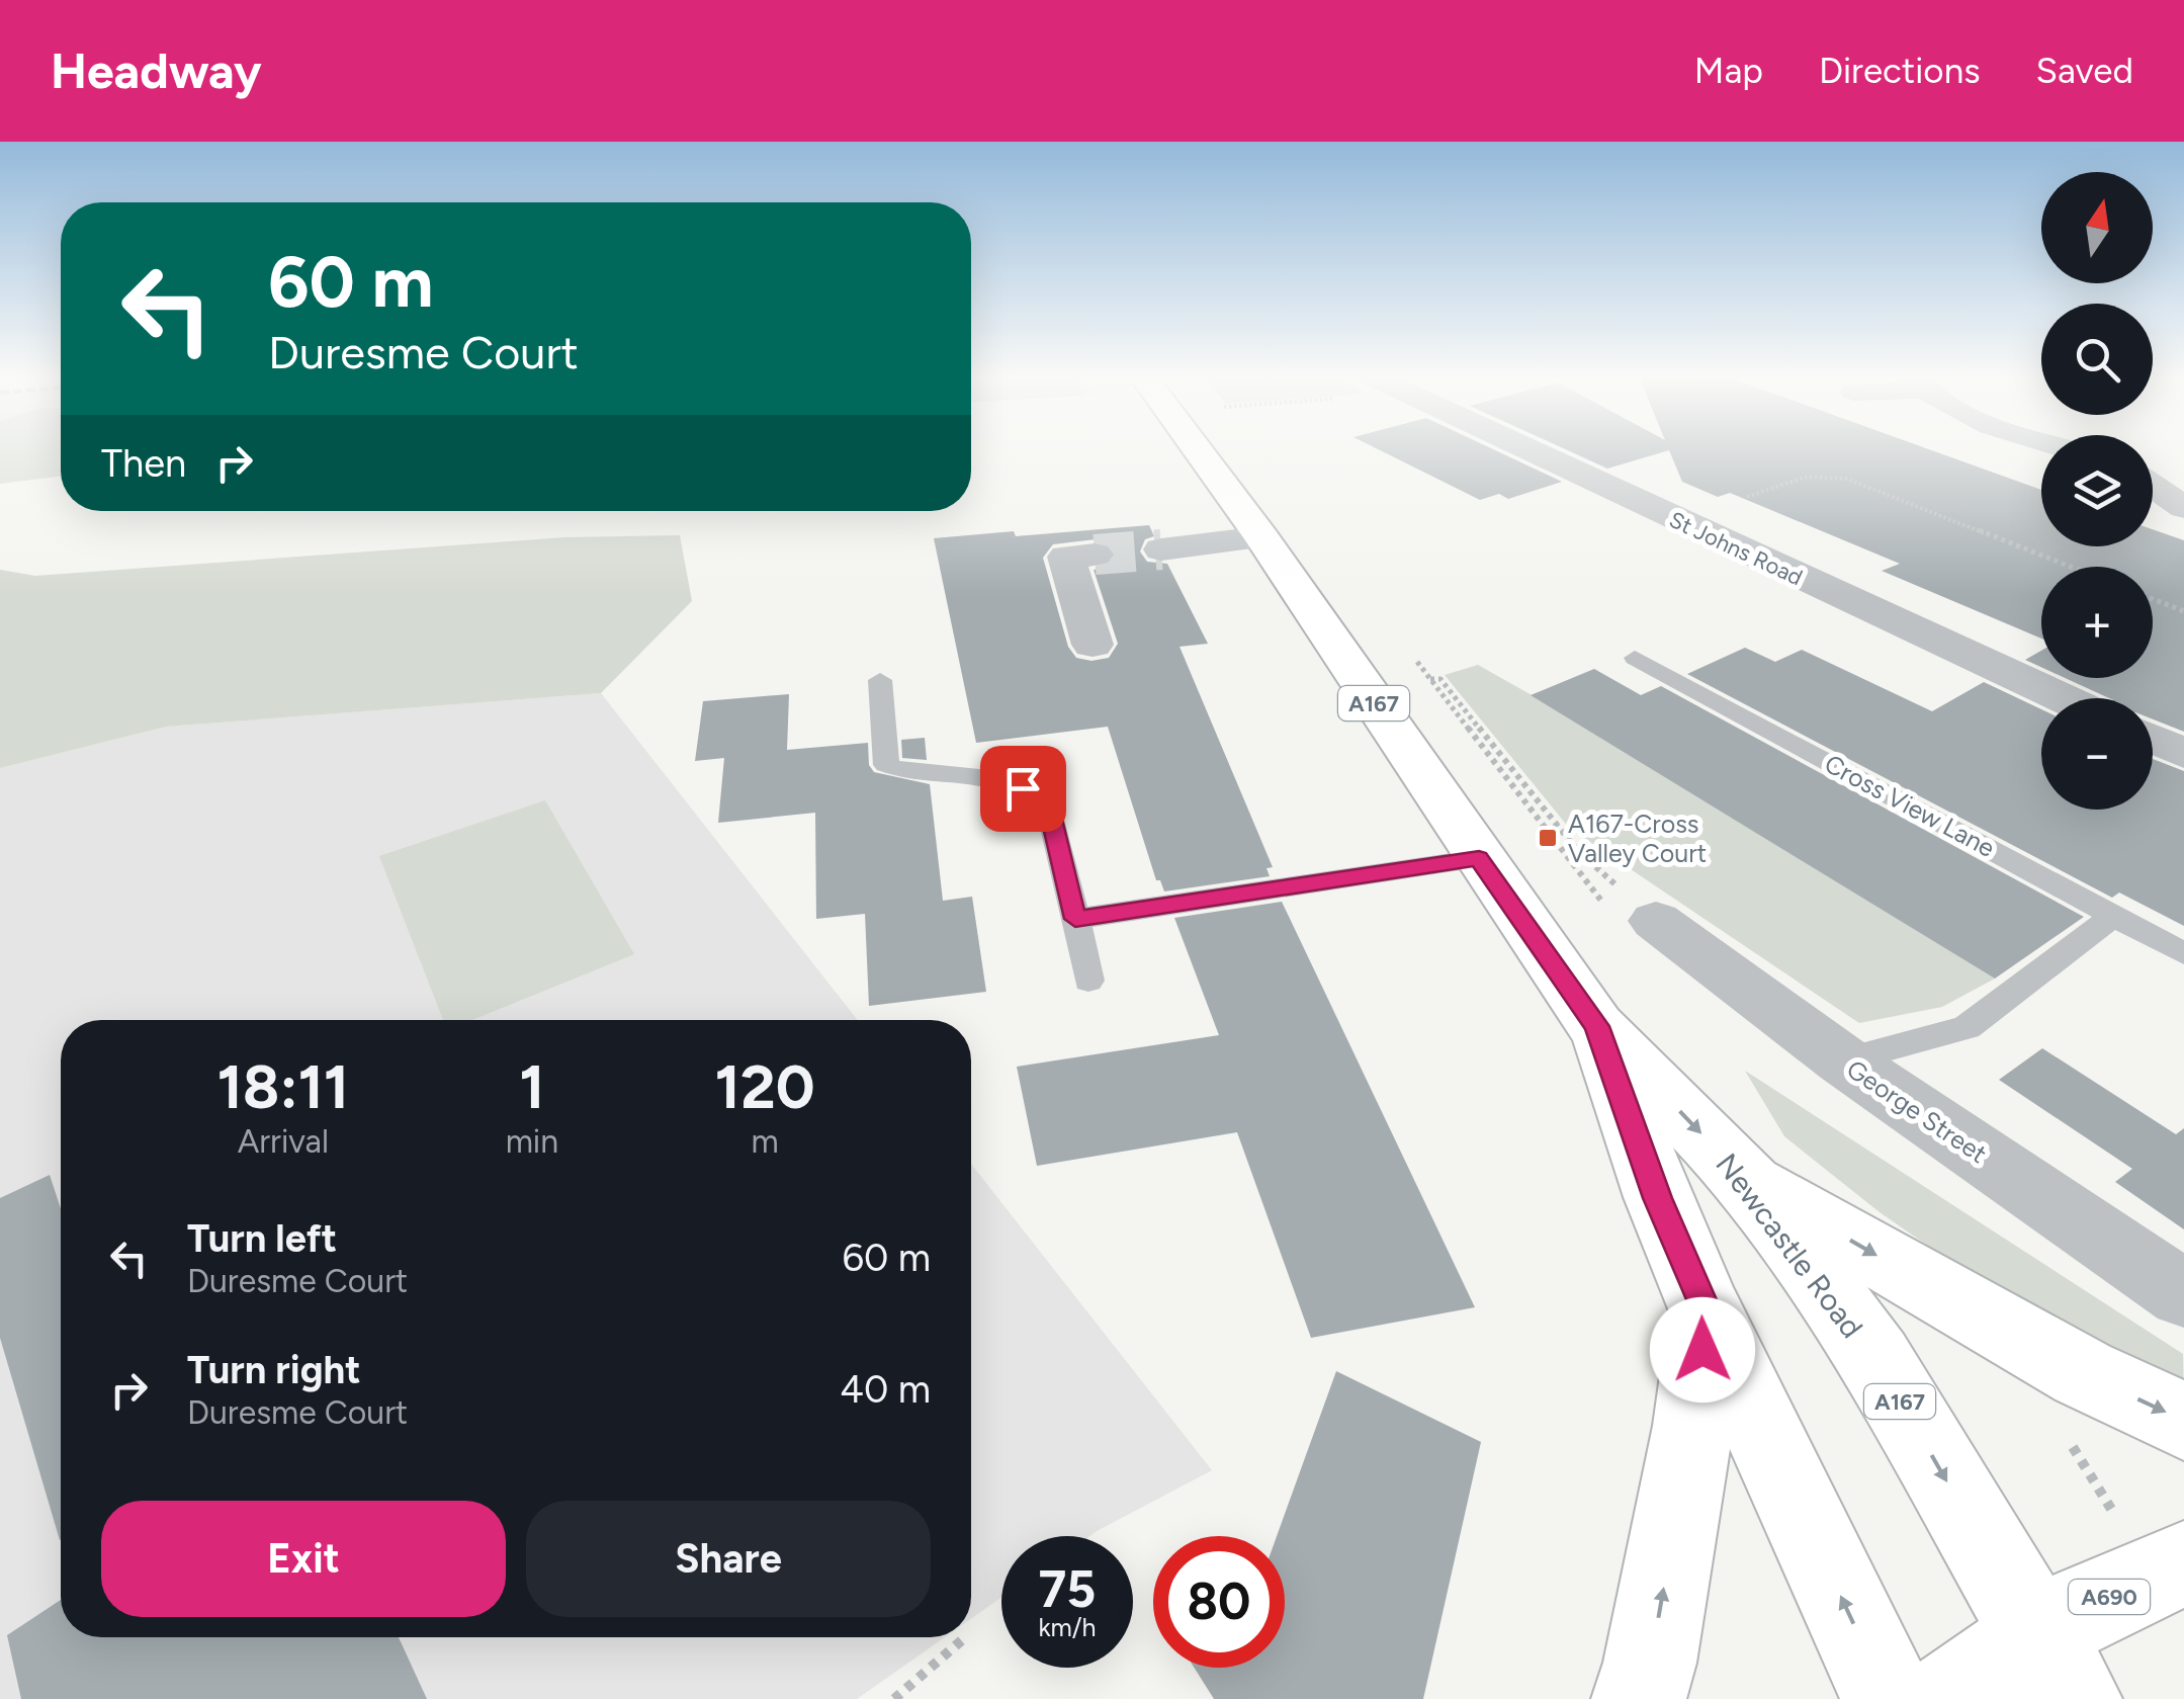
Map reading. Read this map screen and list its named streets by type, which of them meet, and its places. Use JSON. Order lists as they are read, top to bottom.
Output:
{
  "streets": {
    "highway": ["A167", "Newcastle Road", "A690"],
    "street": ["St Johns Road", "George Street"],
    "lane": ["Cross View Lane"]
  },
  "crossings": [
    ["Newcastle Road", "A690"]
  ],
  "places": {
    "transit": ["A167-Cross Valley Court"]
  },
  "north": "top",
  "page": {
    "header": "Headway",
    "nav": ["Map", "Directions", "Saved"],
    "map_buttons": ["+", "−"],
    "turn": ["60 m", "Duresme Court"],
    "then": "Then",
    "eta": [
      "18:11",
      "Arrival",
      "1",
      "min",
      "120",
      "m"
    ],
    "list": [
      {
        "name": "Turn left",
        "note": "Duresme Court",
        "value": "60 m"
      },
      {
        "name": "Turn right",
        "note": "Duresme Court",
        "value": "40 m"
      }
    ],
    "buttons": ["Exit", "Share"],
    "speed": "75 km/h",
    "limit": "80"
  }
}
